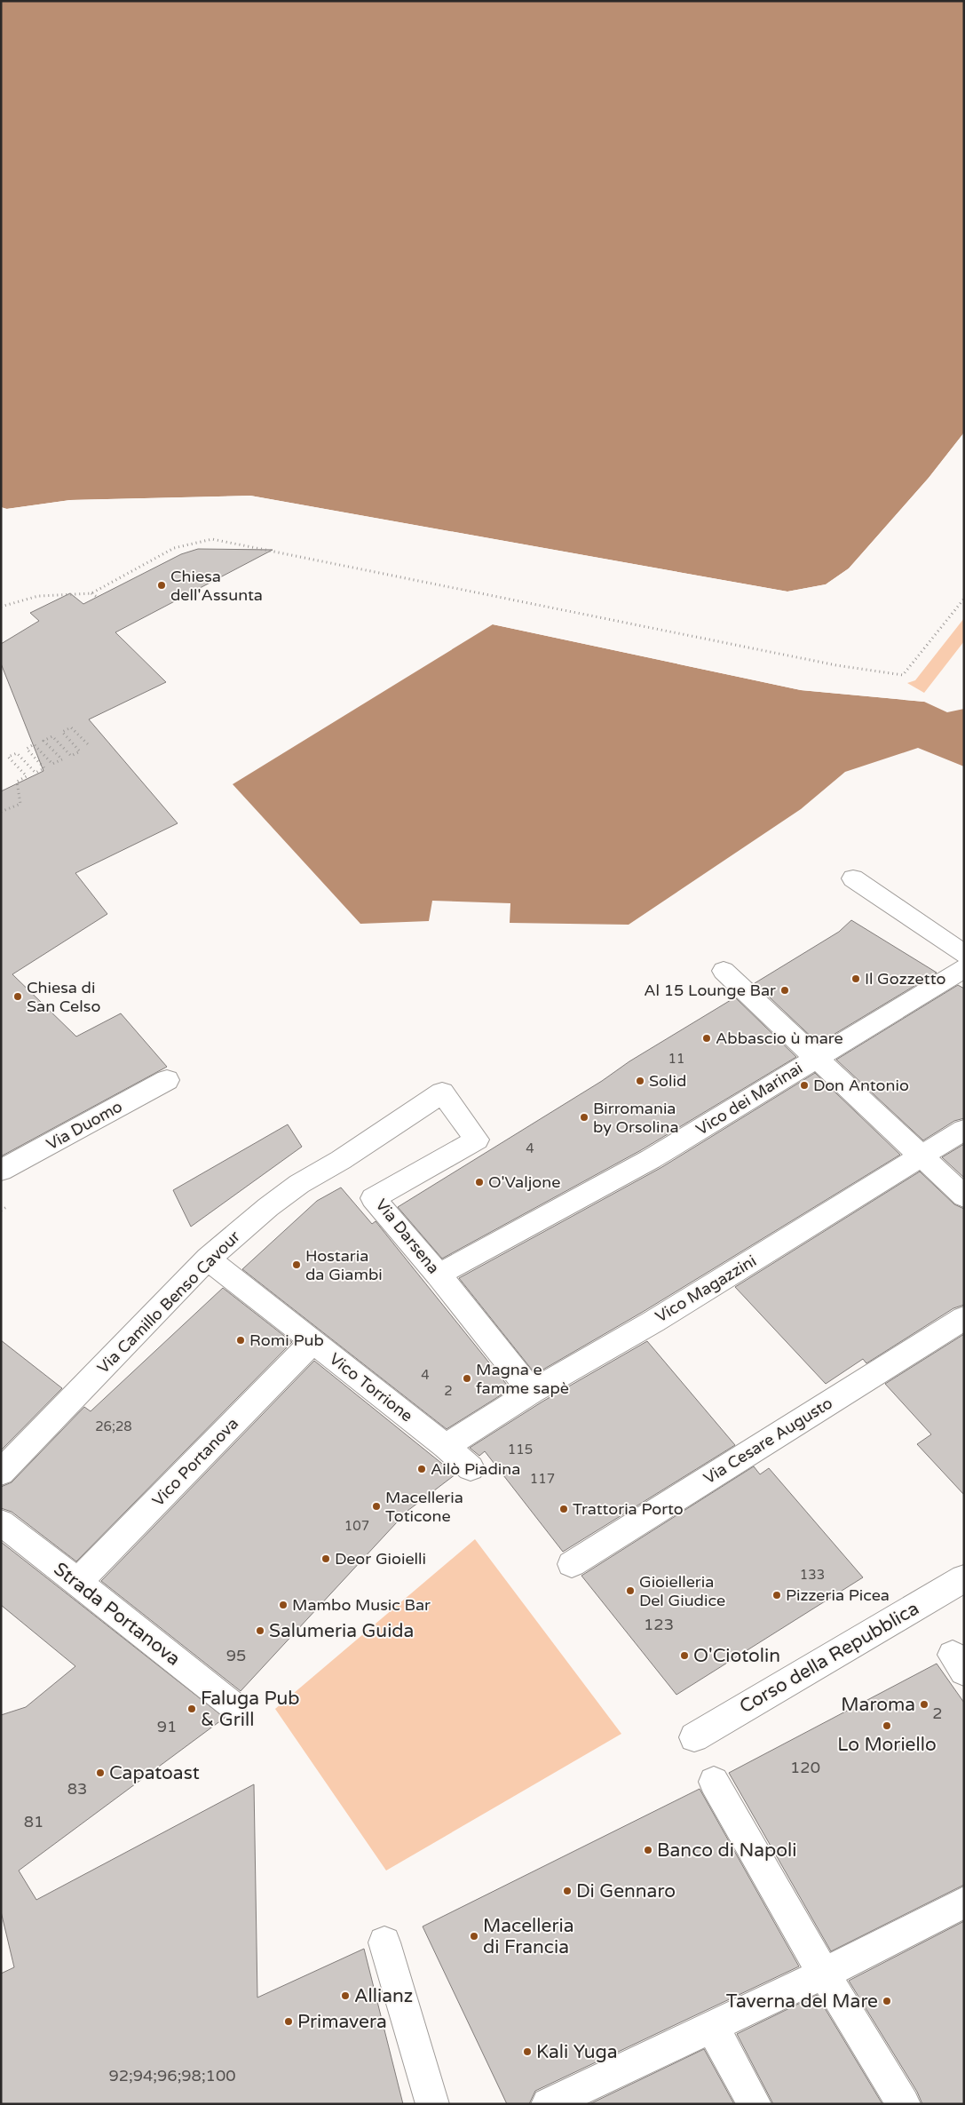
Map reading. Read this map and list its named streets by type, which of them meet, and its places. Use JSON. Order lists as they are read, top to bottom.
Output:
{
  "streets": {
    "street": [
      "Vico dei Marinai",
      "Via Duomo",
      "Via Darsena",
      "Vico Magazzini",
      "Via Camillo Benso Cavour",
      "Vico Torrione",
      "Via Cesare Augusto",
      "Vico Portanova",
      "Strada Portanova",
      "Corso della Repubblica"
    ]
  },
  "crossings": [
    ["Vico dei Marinai", "Via Darsena"],
    ["Via Darsena", "Vico Magazzini"],
    ["Via Darsena", "Via Camillo Benso Cavour"],
    ["Vico Magazzini", "Vico Torrione"],
    ["Via Camillo Benso Cavour", "Vico Torrione"],
    ["Vico Torrione", "Vico Portanova"],
    ["Vico Portanova", "Strada Portanova"]
  ],
  "places": [
    "Chiesa dell'Assunta",
    "Il Gozzetto",
    "Al 15 Lounge Bar",
    "Chiesa di San Celso",
    "Abbascio ù mare",
    "Solid",
    "Don Antonio",
    "Birromania by Orsolina",
    "O'Valjone",
    "Hostaria da Giambi",
    "Romi Pub",
    "Magna e famme sapè",
    "Ailò Piadina",
    "Macelleria Toticone",
    "Trattoria Porto",
    "Deor Gioielli",
    "Gioielleria Del Giudice",
    "Pizzeria Picea",
    "Mambo Music Bar",
    "Salumeria Guida",
    "O'Ciotolin",
    "Maroma",
    "Faluga Pub & Grill",
    "Lo Moriello",
    "Capatoast",
    "Banco di Napoli",
    "Di Gennaro",
    "Macelleria di Francia",
    "Allianz",
    "Taverna del Mare",
    "Primavera",
    "Kali Yuga"
  ],
  "house_numbers": [
    "11",
    "4",
    "4",
    "2",
    "26;28",
    "115",
    "117",
    "107",
    "133",
    "123",
    "95",
    "2",
    "91",
    "120",
    "83",
    "81",
    "92;94;96;98;100"
  ]
}
